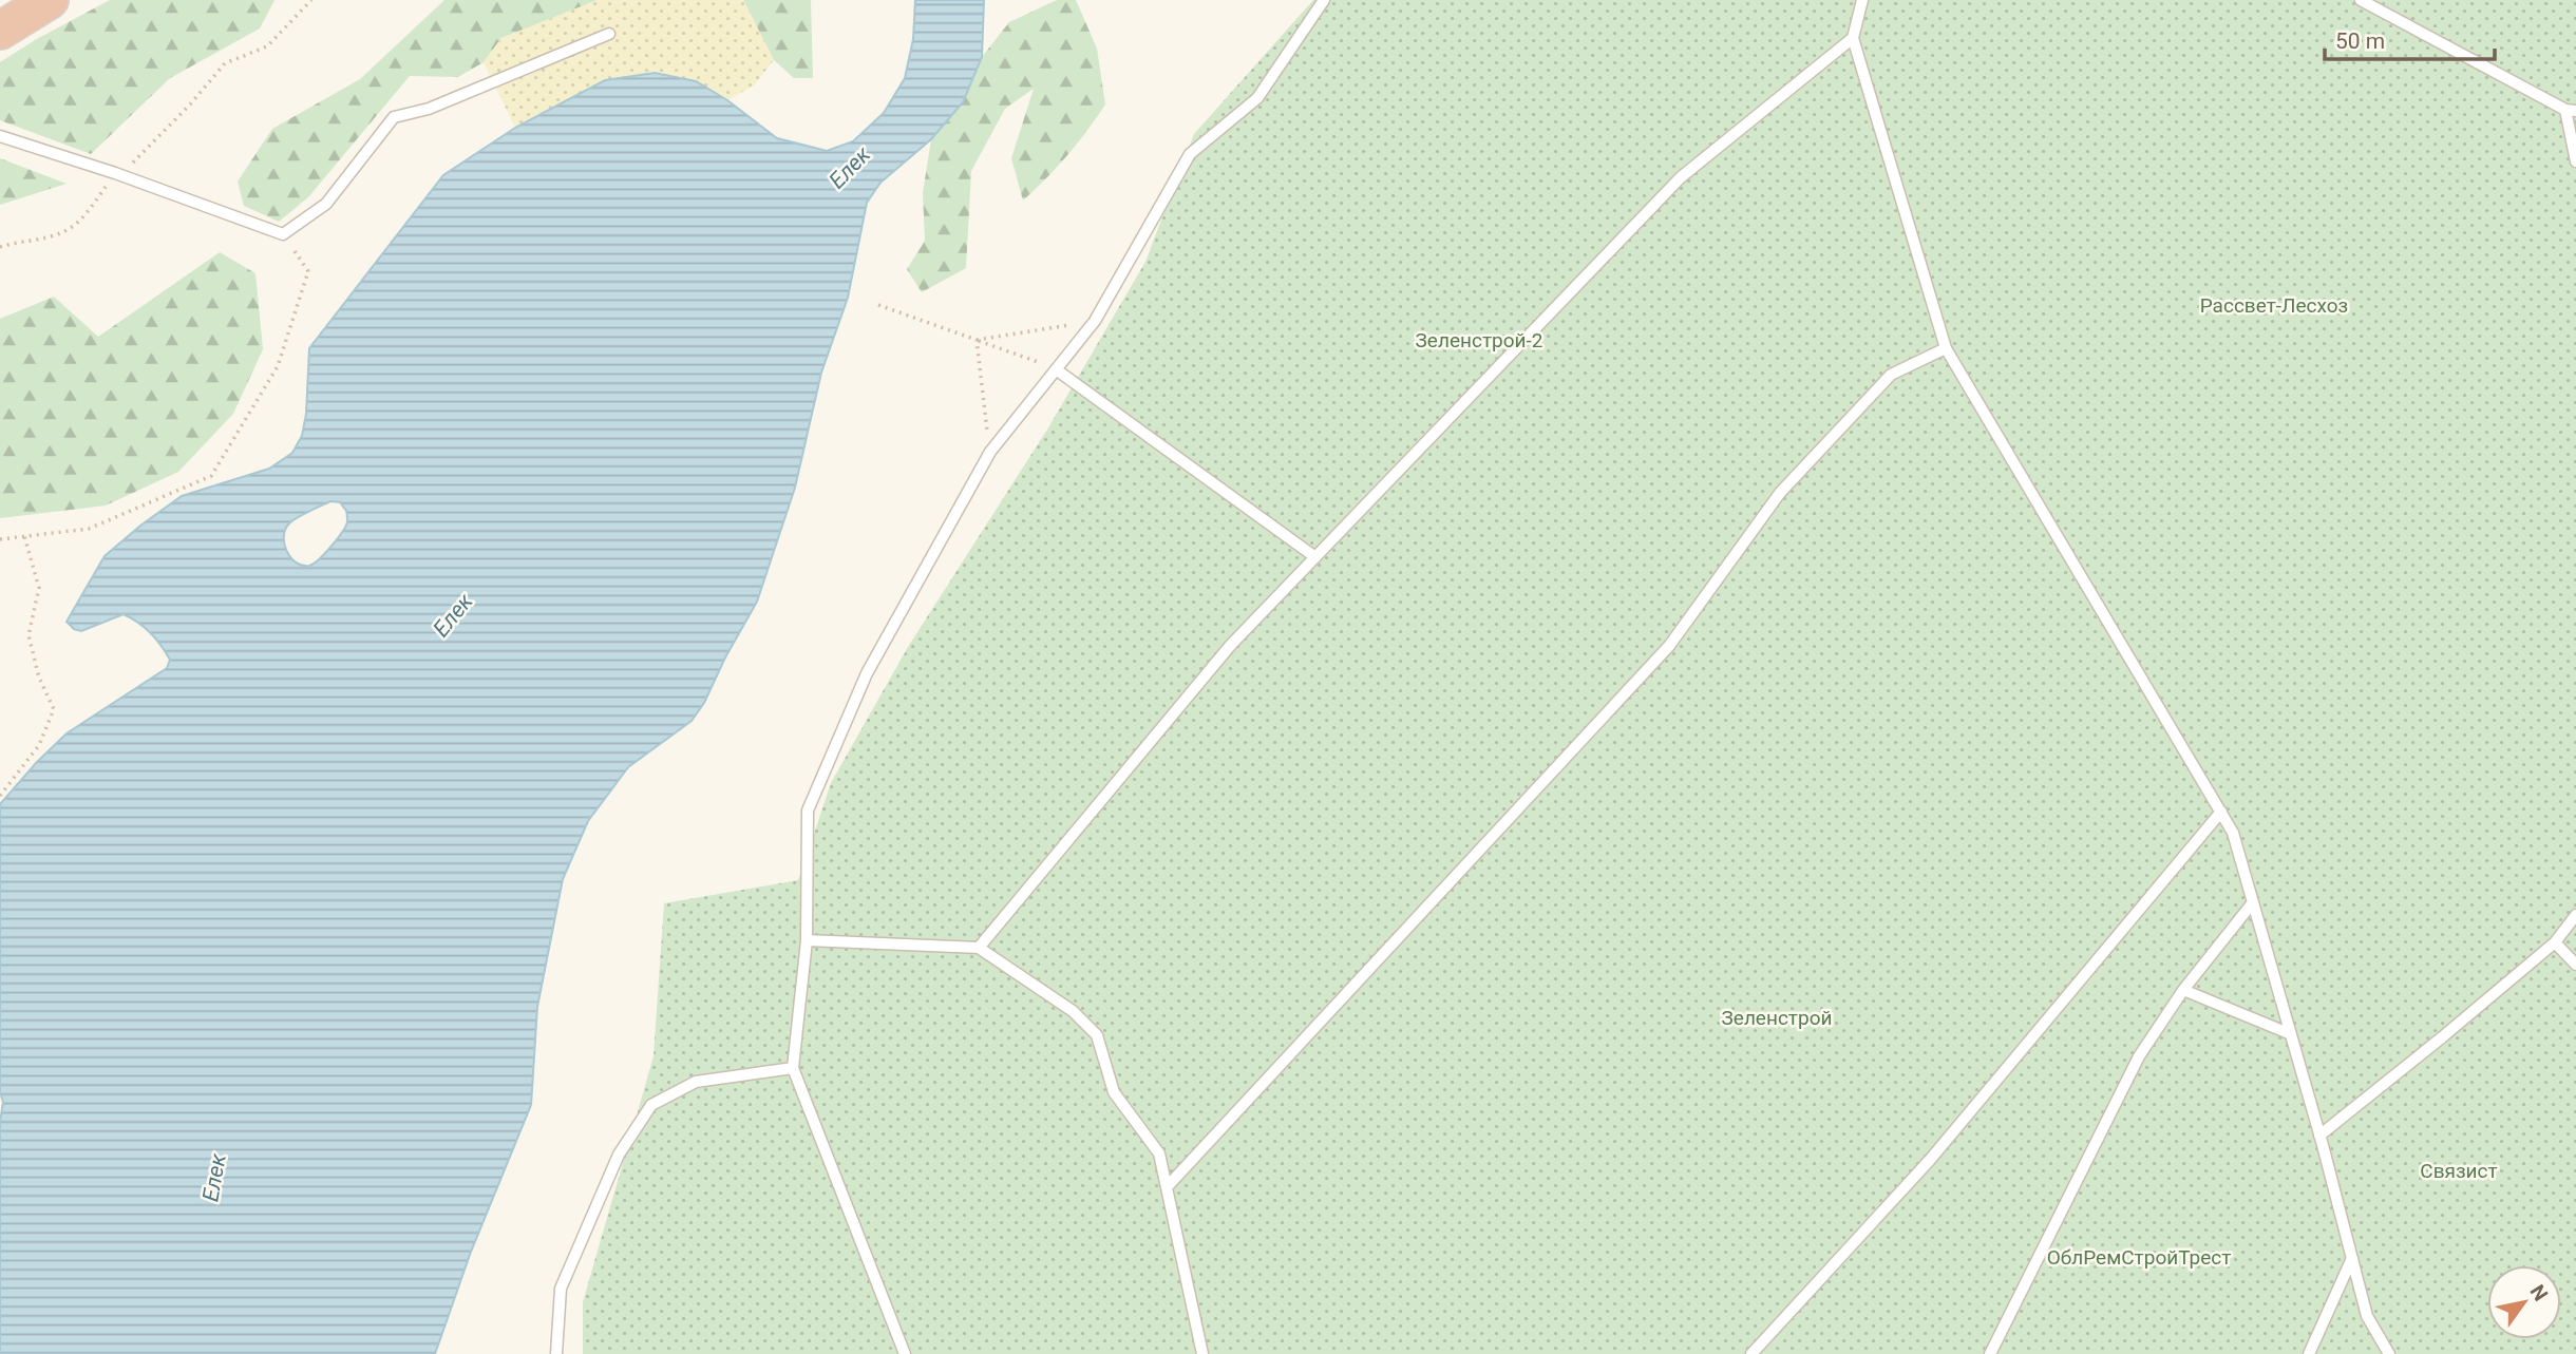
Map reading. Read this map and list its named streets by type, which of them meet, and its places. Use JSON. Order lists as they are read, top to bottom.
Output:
{
  "water": ["Елек"],
  "parks": [
    "Рассвет-Лесхоз",
    "Зеленстрой-2",
    "Зеленстрой",
    "Связист",
    "ОблРемСтройТрест"
  ],
  "scale_bar": "50 m",
  "north": "top right"
}
